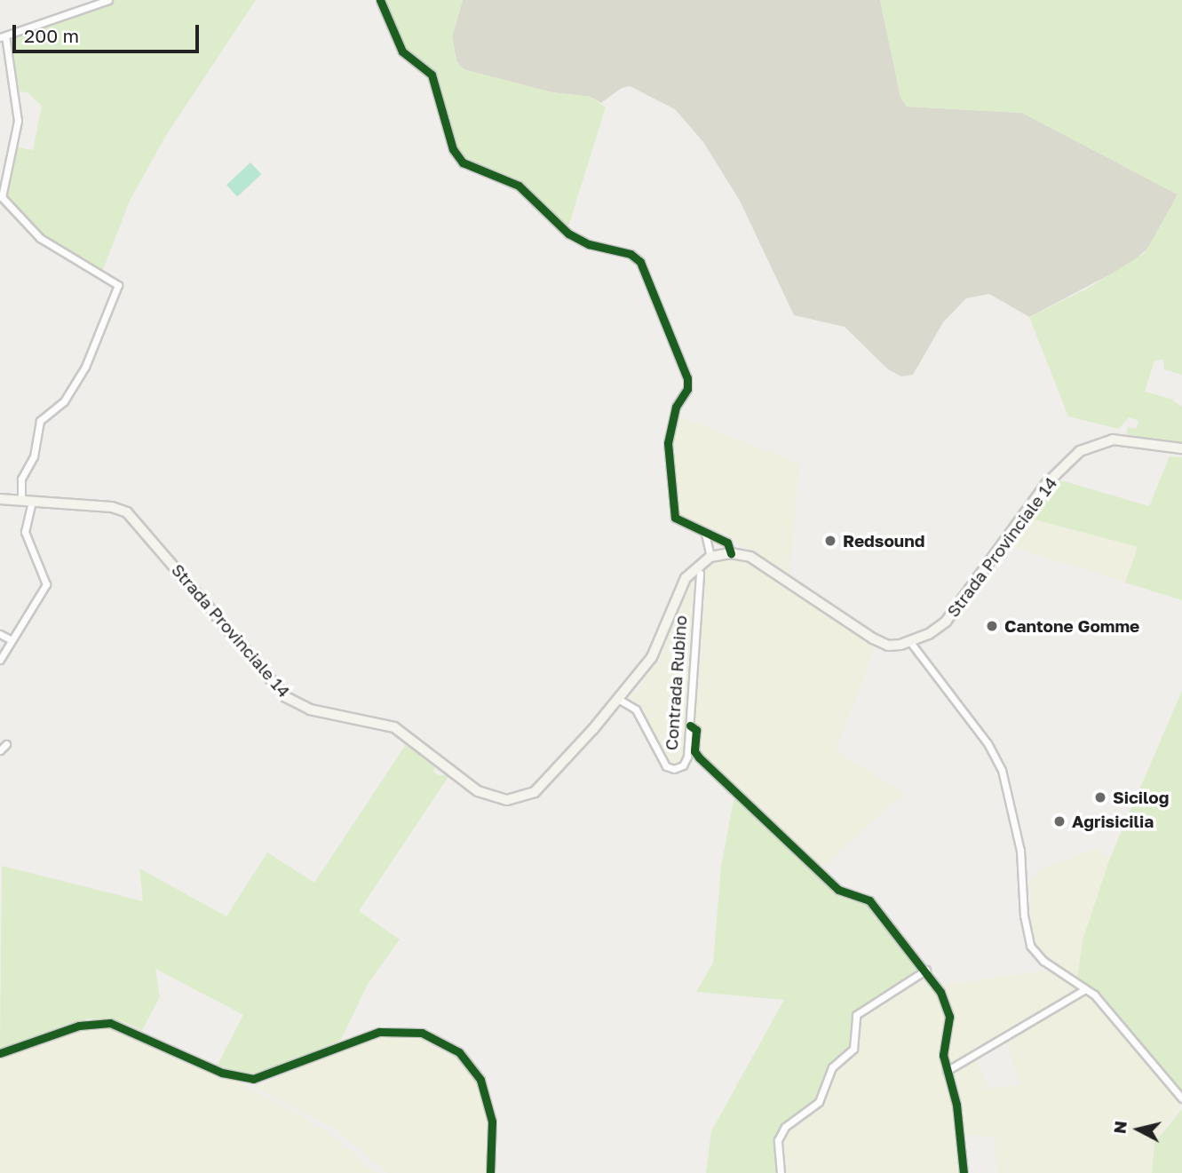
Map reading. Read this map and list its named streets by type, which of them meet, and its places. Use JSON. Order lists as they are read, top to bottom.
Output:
{
  "streets": {
    "main road": ["Strada Provinciale 14"],
    "street": ["Contrada Rubino"]
  },
  "crossings": [
    ["Strada Provinciale 14", "Contrada Rubino"]
  ],
  "places": [
    "Redsound",
    "Cantone Gomme",
    "Sicilog",
    "Agrisicilia"
  ],
  "scale_bar": "200 m",
  "north": "left"
}
